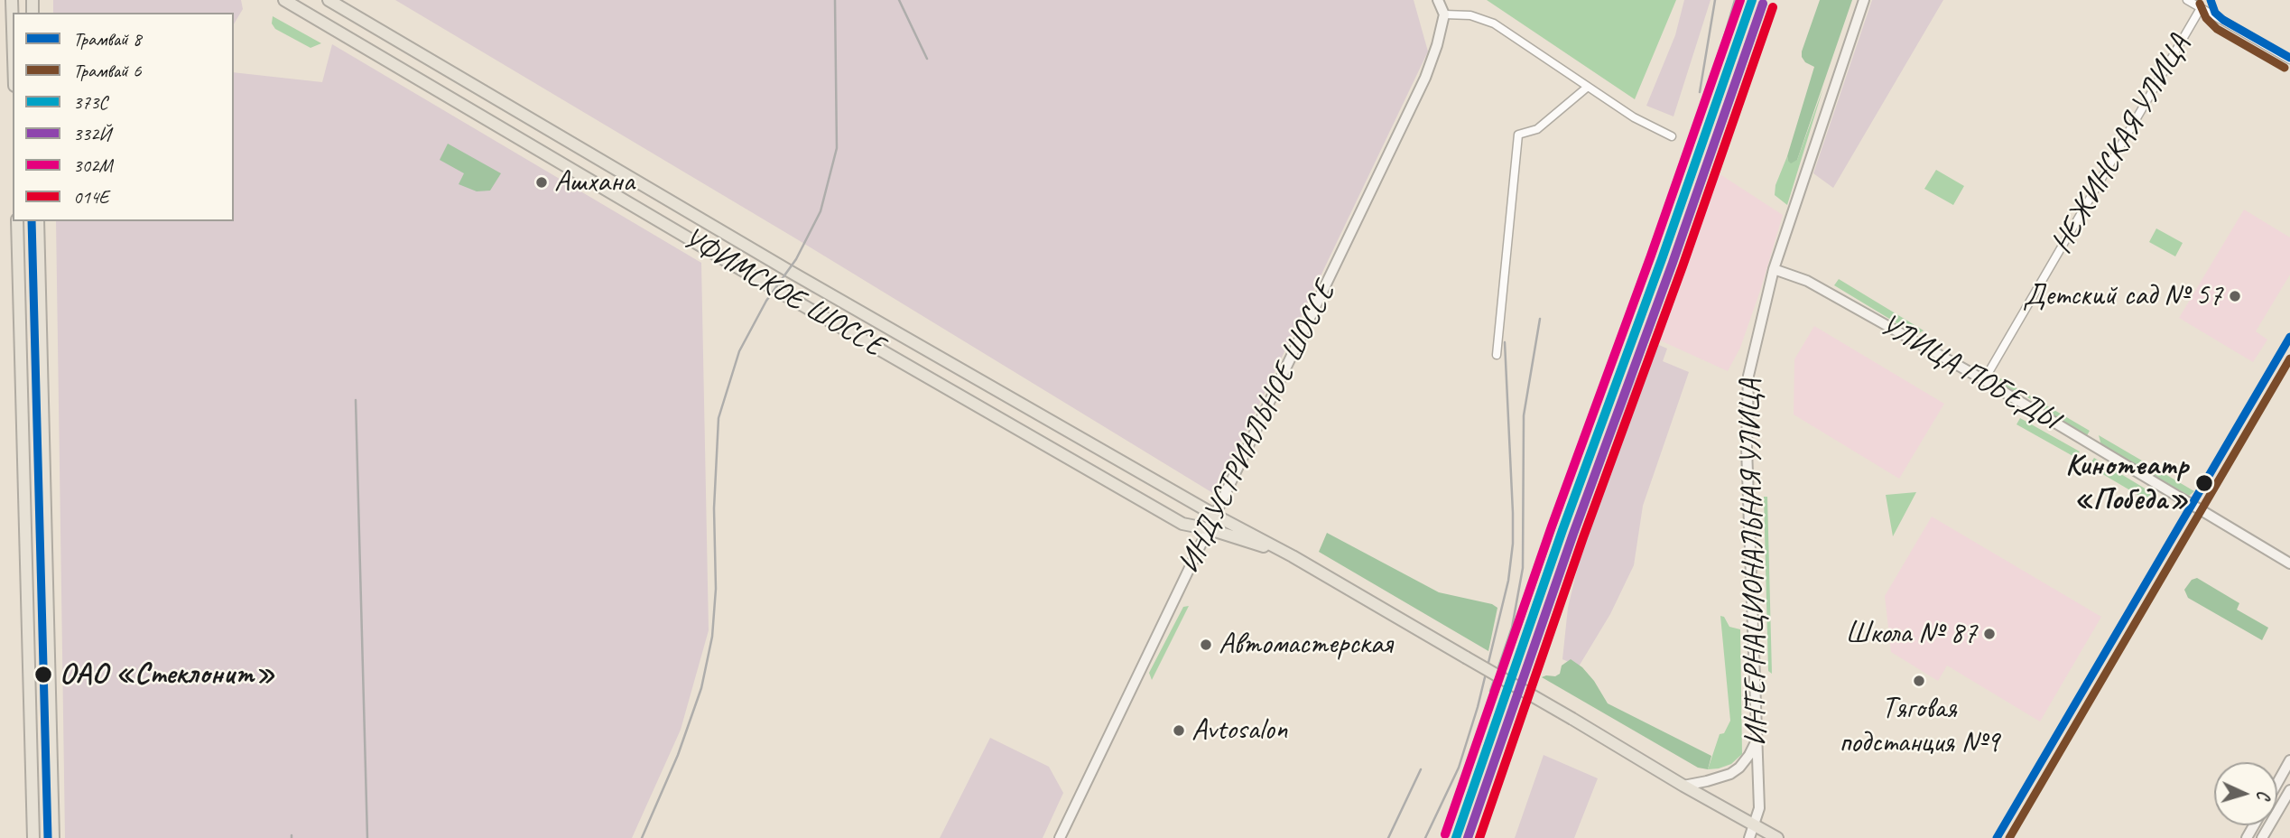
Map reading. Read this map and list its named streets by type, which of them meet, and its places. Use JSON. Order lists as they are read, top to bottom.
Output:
{
  "streets": {
    "main road": ["УФИМСКОЕ ШОССЕ"],
    "street": [
      "НЕЖИНСКАЯ УЛИЦА",
      "УЛИЦА ПОБЕДЫ",
      "ИНДУСТРИАЛЬНОЕ ШОССЕ",
      "ИНТЕРНАЦИОНАЛЬНАЯ УЛИЦА"
    ]
  },
  "crossings": [
    ["НЕЖИНСКАЯ УЛИЦА", "УЛИЦА ПОБЕДЫ"],
    ["УФИМСКОЕ ШОССЕ", "ИНДУСТРИАЛЬНОЕ ШОССЕ"],
    ["УФИМСКОЕ ШОССЕ", "ИНТЕРНАЦИОНАЛЬНАЯ УЛИЦА"],
    ["УЛИЦА ПОБЕДЫ", "ИНТЕРНАЦИОНАЛЬНАЯ УЛИЦА"]
  ],
  "places": [
    "Ашхана",
    "Детский сад № 57",
    "Кинотеатр «Победа»",
    "Школа № 87",
    "Автомастерская",
    "ОАО «Стеклонит»",
    "Тяговая подстанция №9",
    "Avtosalon"
  ],
  "lines": [
    "tram line 8",
    "transit line 373C",
    "transit line 302М",
    "tram line 6",
    "transit line 332Й",
    "transit line 014Е"
  ],
  "legend": [
    "Трамвай 8",
    "Трамвай 6",
    "373C",
    "332Й",
    "302М",
    "014Е"
  ],
  "north": "right"
}
